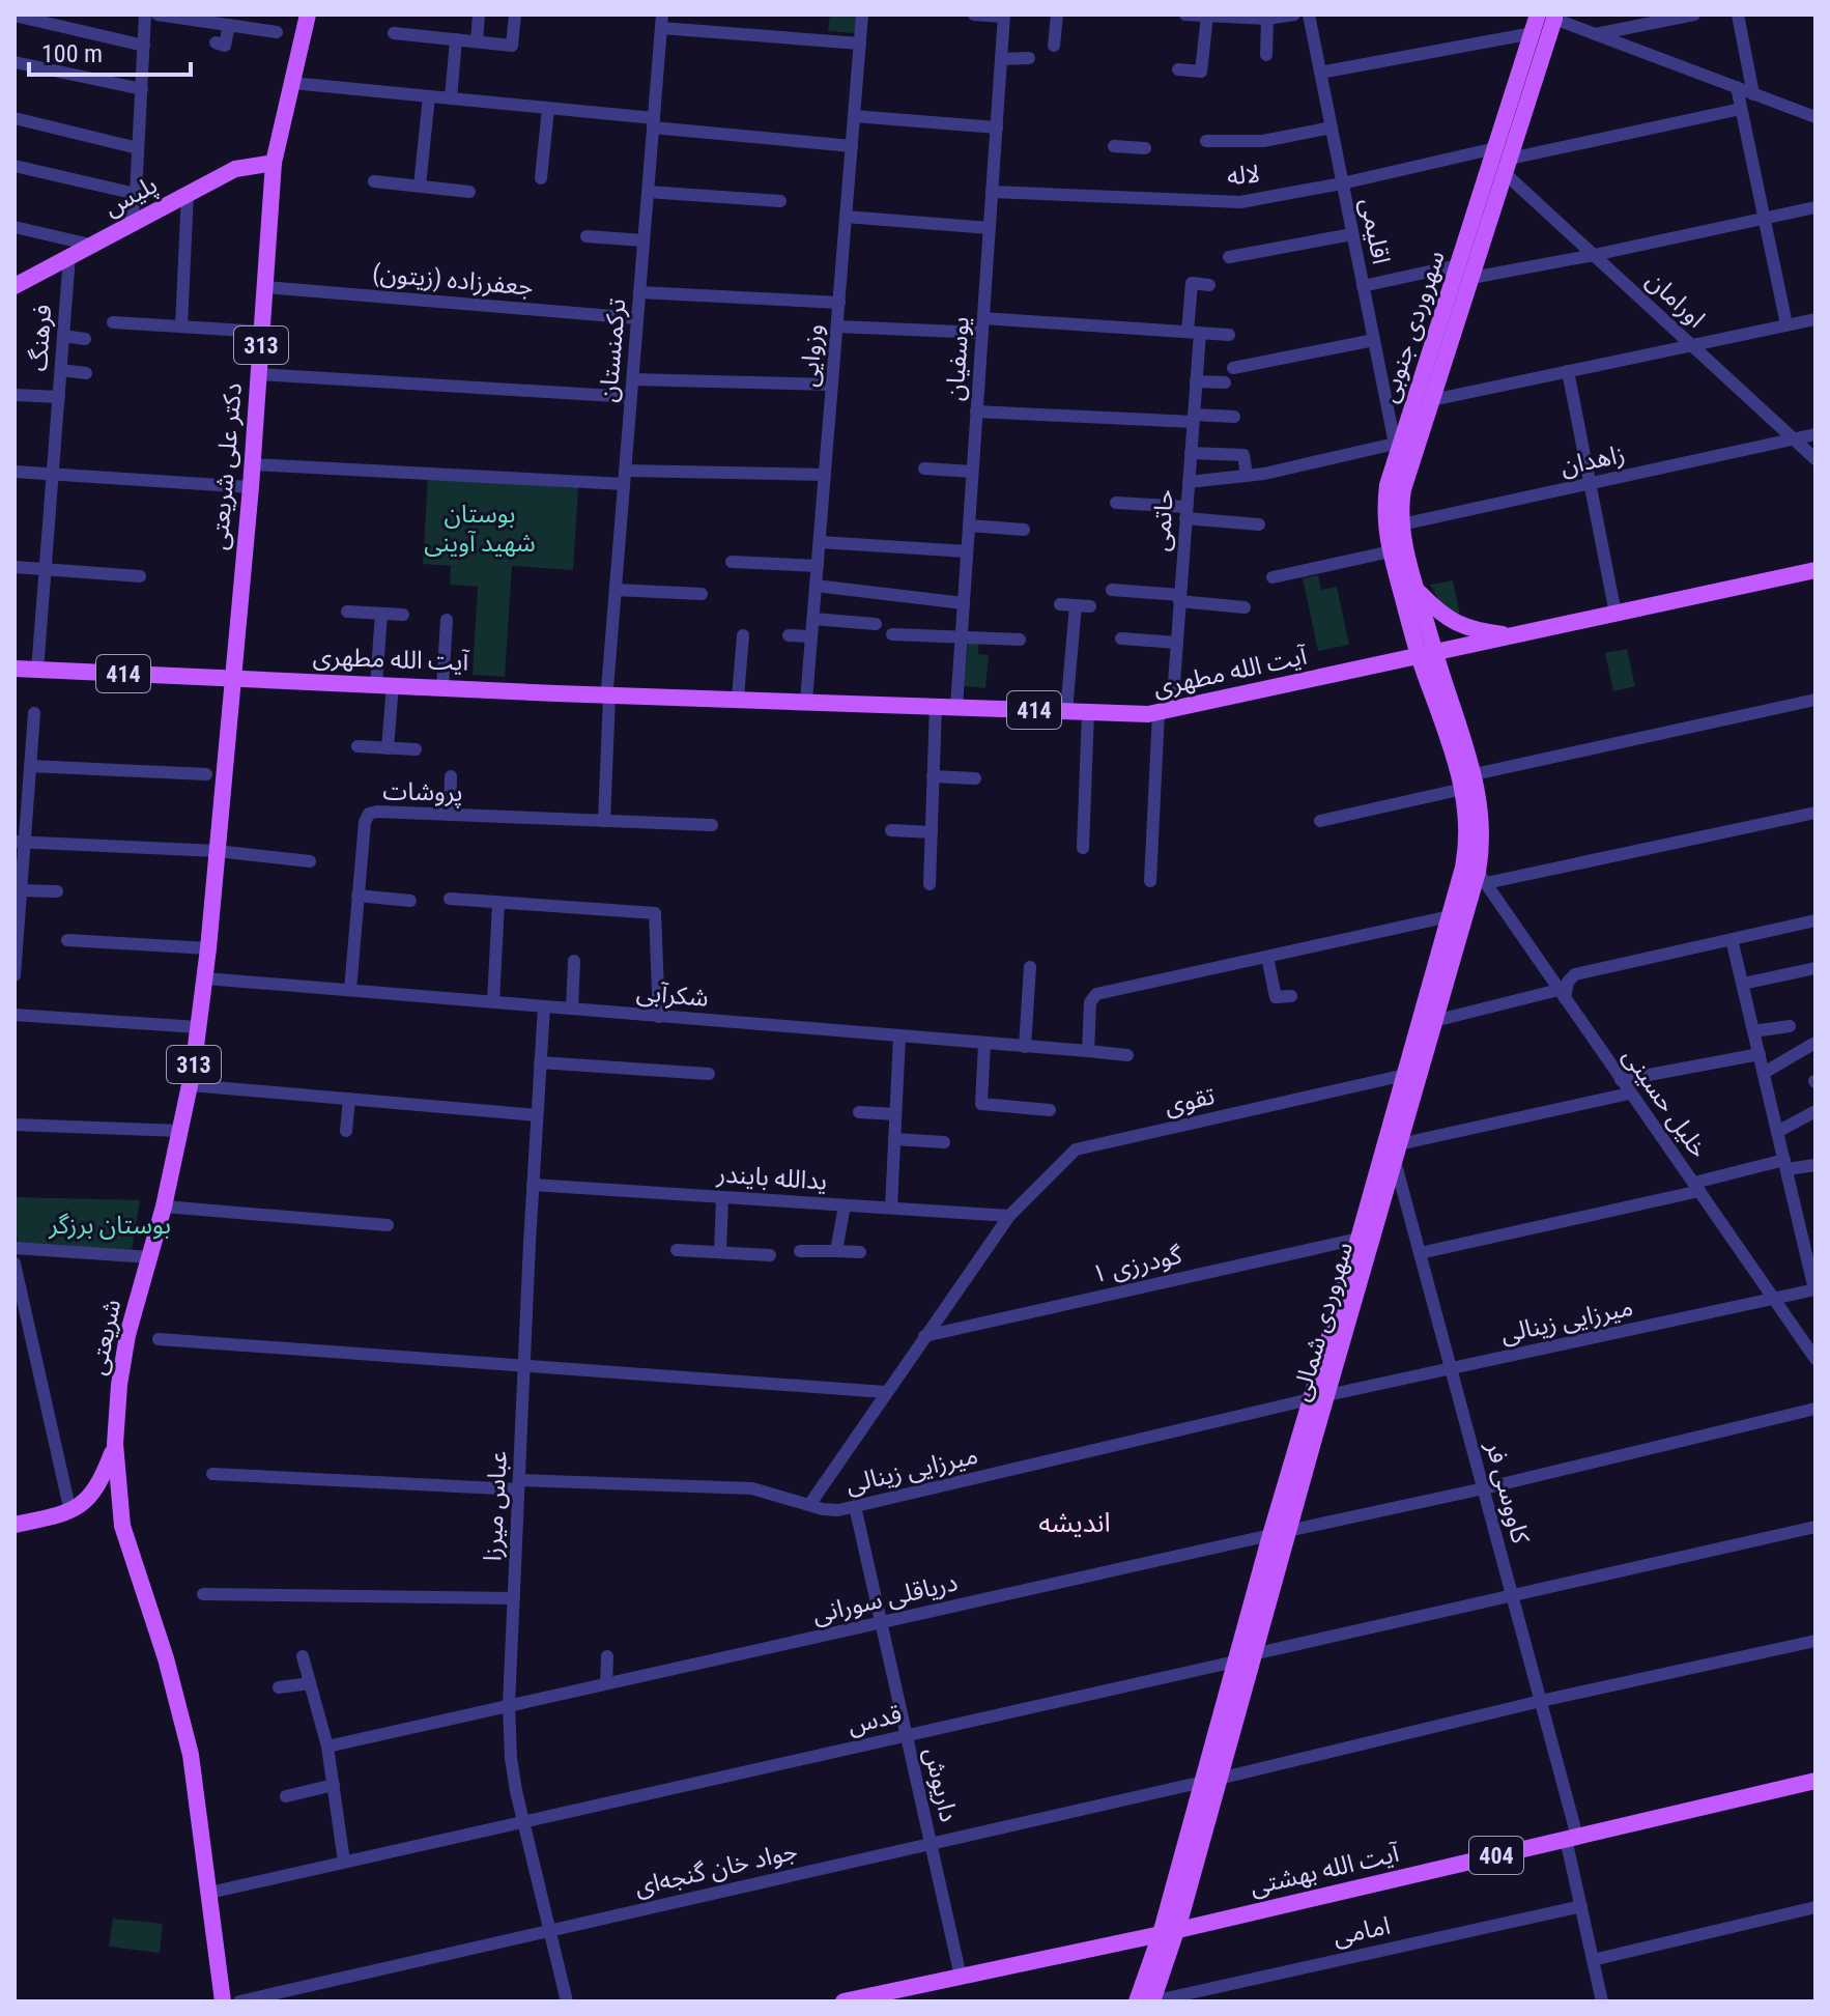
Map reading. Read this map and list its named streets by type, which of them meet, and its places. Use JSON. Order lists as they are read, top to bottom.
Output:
{
  "streets": {
    "main road": [
      "پلیس",
      "سهروردی جنوبی",
      "313",
      "دکتر علی شریعتی",
      "آیت الله مطهری",
      "414",
      "سهروردی شمالی",
      "شریعتی",
      "404",
      "آیت الله بهشتی"
    ],
    "street": [
      "لاله",
      "اقلیمی",
      "جعفرزاده (زیتون)",
      "اورامان",
      "فرهنگ",
      "ترکمنستان",
      "وزوایی",
      "یوسفیان",
      "زاهدان",
      "حاتمی",
      "پروشات",
      "شکرآبی",
      "تقوی",
      "خلیل حسینی",
      "یدالله بایندر",
      "گودرزی ۱",
      "میرزایی زینالی",
      "کاووسی فر",
      "عباس میرزا",
      "دریاقلی سورانی",
      "قدس",
      "داریوش",
      "جواد خان گنجه‌ای",
      "امامی"
    ]
  },
  "crossings": [
    ["لاله", "اقلیمی"],
    ["لاله", "اورامان"],
    ["لاله", "سهروردی جنوبی"],
    ["لاله", "یوسفیان"],
    ["پلیس", "فرهنگ"],
    ["پلیس", "دکتر علی شریعتی"],
    ["اقلیمی", "سهروردی جنوبی"],
    ["جعفرزاده (زیتون)", "ترکمنستان"],
    ["جعفرزاده (زیتون)", "دکتر علی شریعتی"],
    ["اورامان", "سهروردی جنوبی"],
    ["اورامان", "زاهدان"],
    ["سهروردی جنوبی", "زاهدان"],
    ["سهروردی جنوبی", "آیت الله مطهری"],
    ["سهروردی جنوبی", "سهروردی شمالی"],
    ["فرهنگ", "414"],
    ["ترکمنستان", "آیت الله مطهری"],
    ["وزوایی", "آیت الله مطهری"],
    ["یوسفیان", "آیت الله مطهری"],
    ["دکتر علی شریعتی", "آیت الله مطهری"],
    ["دکتر علی شریعتی", "414"],
    ["دکتر علی شریعتی", "شریعتی"],
    ["حاتمی", "آیت الله مطهری"],
    ["آیت الله مطهری", "414"],
    ["آیت الله مطهری", "سهروردی شمالی"],
    ["آیت الله مطهری", "شریعتی"],
    ["414", "شریعتی"],
    ["پروشات", "شکرآبی"],
    ["شکرآبی", "شریعتی"],
    ["شکرآبی", "عباس میرزا"],
    ["تقوی", "یدالله بایندر"],
    ["تقوی", "گودرزی ۱"],
    ["تقوی", "میرزایی زینالی"],
    ["تقوی", "سهروردی شمالی"],
    ["خلیل حسینی", "میرزایی زینالی"],
    ["خلیل حسینی", "سهروردی شمالی"],
    ["یدالله بایندر", "عباس میرزا"],
    ["گودرزی ۱", "سهروردی شمالی"],
    ["میرزایی زینالی", "سهروردی شمالی"],
    ["میرزایی زینالی", "کاووسی فر"],
    ["میرزایی زینالی", "عباس میرزا"],
    ["میرزایی زینالی", "داریوش"],
    ["سهروردی شمالی", "کاووسی فر"],
    ["سهروردی شمالی", "دریاقلی سورانی"],
    ["سهروردی شمالی", "قدس"],
    ["سهروردی شمالی", "جواد خان گنجه‌ای"],
    ["سهروردی شمالی", "آیت الله بهشتی"],
    ["سهروردی شمالی", "امامی"],
    ["شریعتی", "قدس"],
    ["کاووسی فر", "جواد خان گنجه‌ای"],
    ["کاووسی فر", "آیت الله بهشتی"],
    ["کاووسی فر", "امامی"],
    ["عباس میرزا", "دریاقلی سورانی"],
    ["عباس میرزا", "قدس"],
    ["عباس میرزا", "جواد خان گنجه‌ای"],
    ["دریاقلی سورانی", "داریوش"],
    ["قدس", "داریوش"],
    ["داریوش", "جواد خان گنجه‌ای"],
    ["داریوش", "آیت الله بهشتی"]
  ],
  "districts": ["اندیشه"],
  "parks": ["بوستان شهید آوینی", "بوستان برزگر"],
  "scale_bar": "100 m"
}
